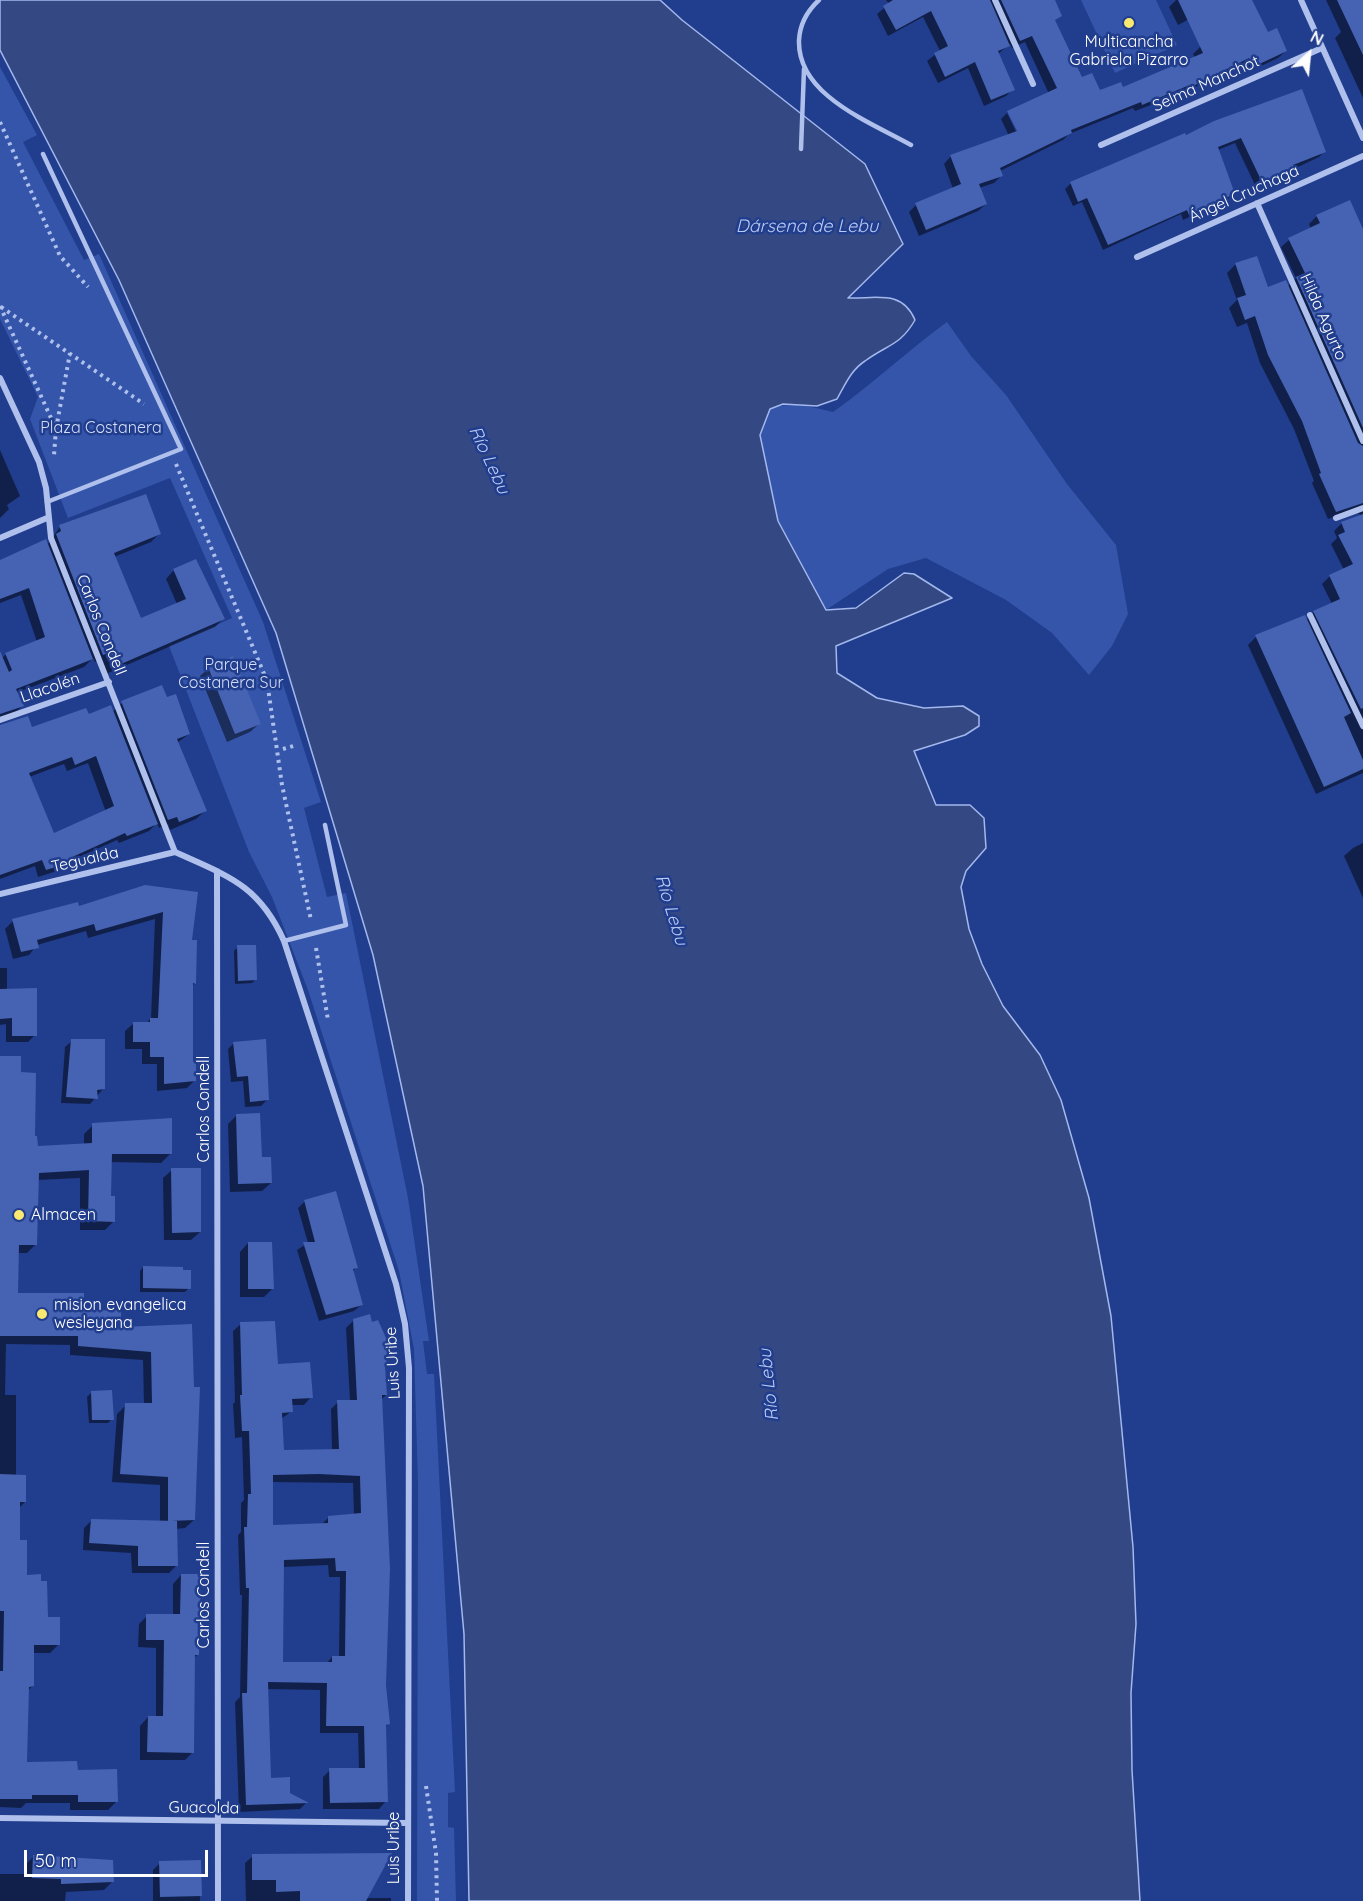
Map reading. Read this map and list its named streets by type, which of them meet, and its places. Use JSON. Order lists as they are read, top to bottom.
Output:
{
  "streets": {
    "street": [
      "Selma Manchot",
      "Ángel Cruchaga",
      "Hilda Agurto",
      "Carlos Condell",
      "Llacolén",
      "Tegualda",
      "Luis Uribe",
      "Guacolda"
    ]
  },
  "crossings": [
    ["Ángel Cruchaga", "Hilda Agurto"],
    ["Carlos Condell", "Llacolén"],
    ["Carlos Condell", "Tegualda"],
    ["Carlos Condell", "Luis Uribe"],
    ["Carlos Condell", "Guacolda"],
    ["Luis Uribe", "Guacolda"]
  ],
  "water": ["Dársena de Lebu", "Río Lebu"],
  "parks": ["Plaza Costanera", "Parque Costanera Sur"],
  "places": ["Multicancha Gabriela Pizarro", "Almacen", "mision evangelica wesleyana"],
  "scale_bar": "50 m",
  "north": "top right"
}
